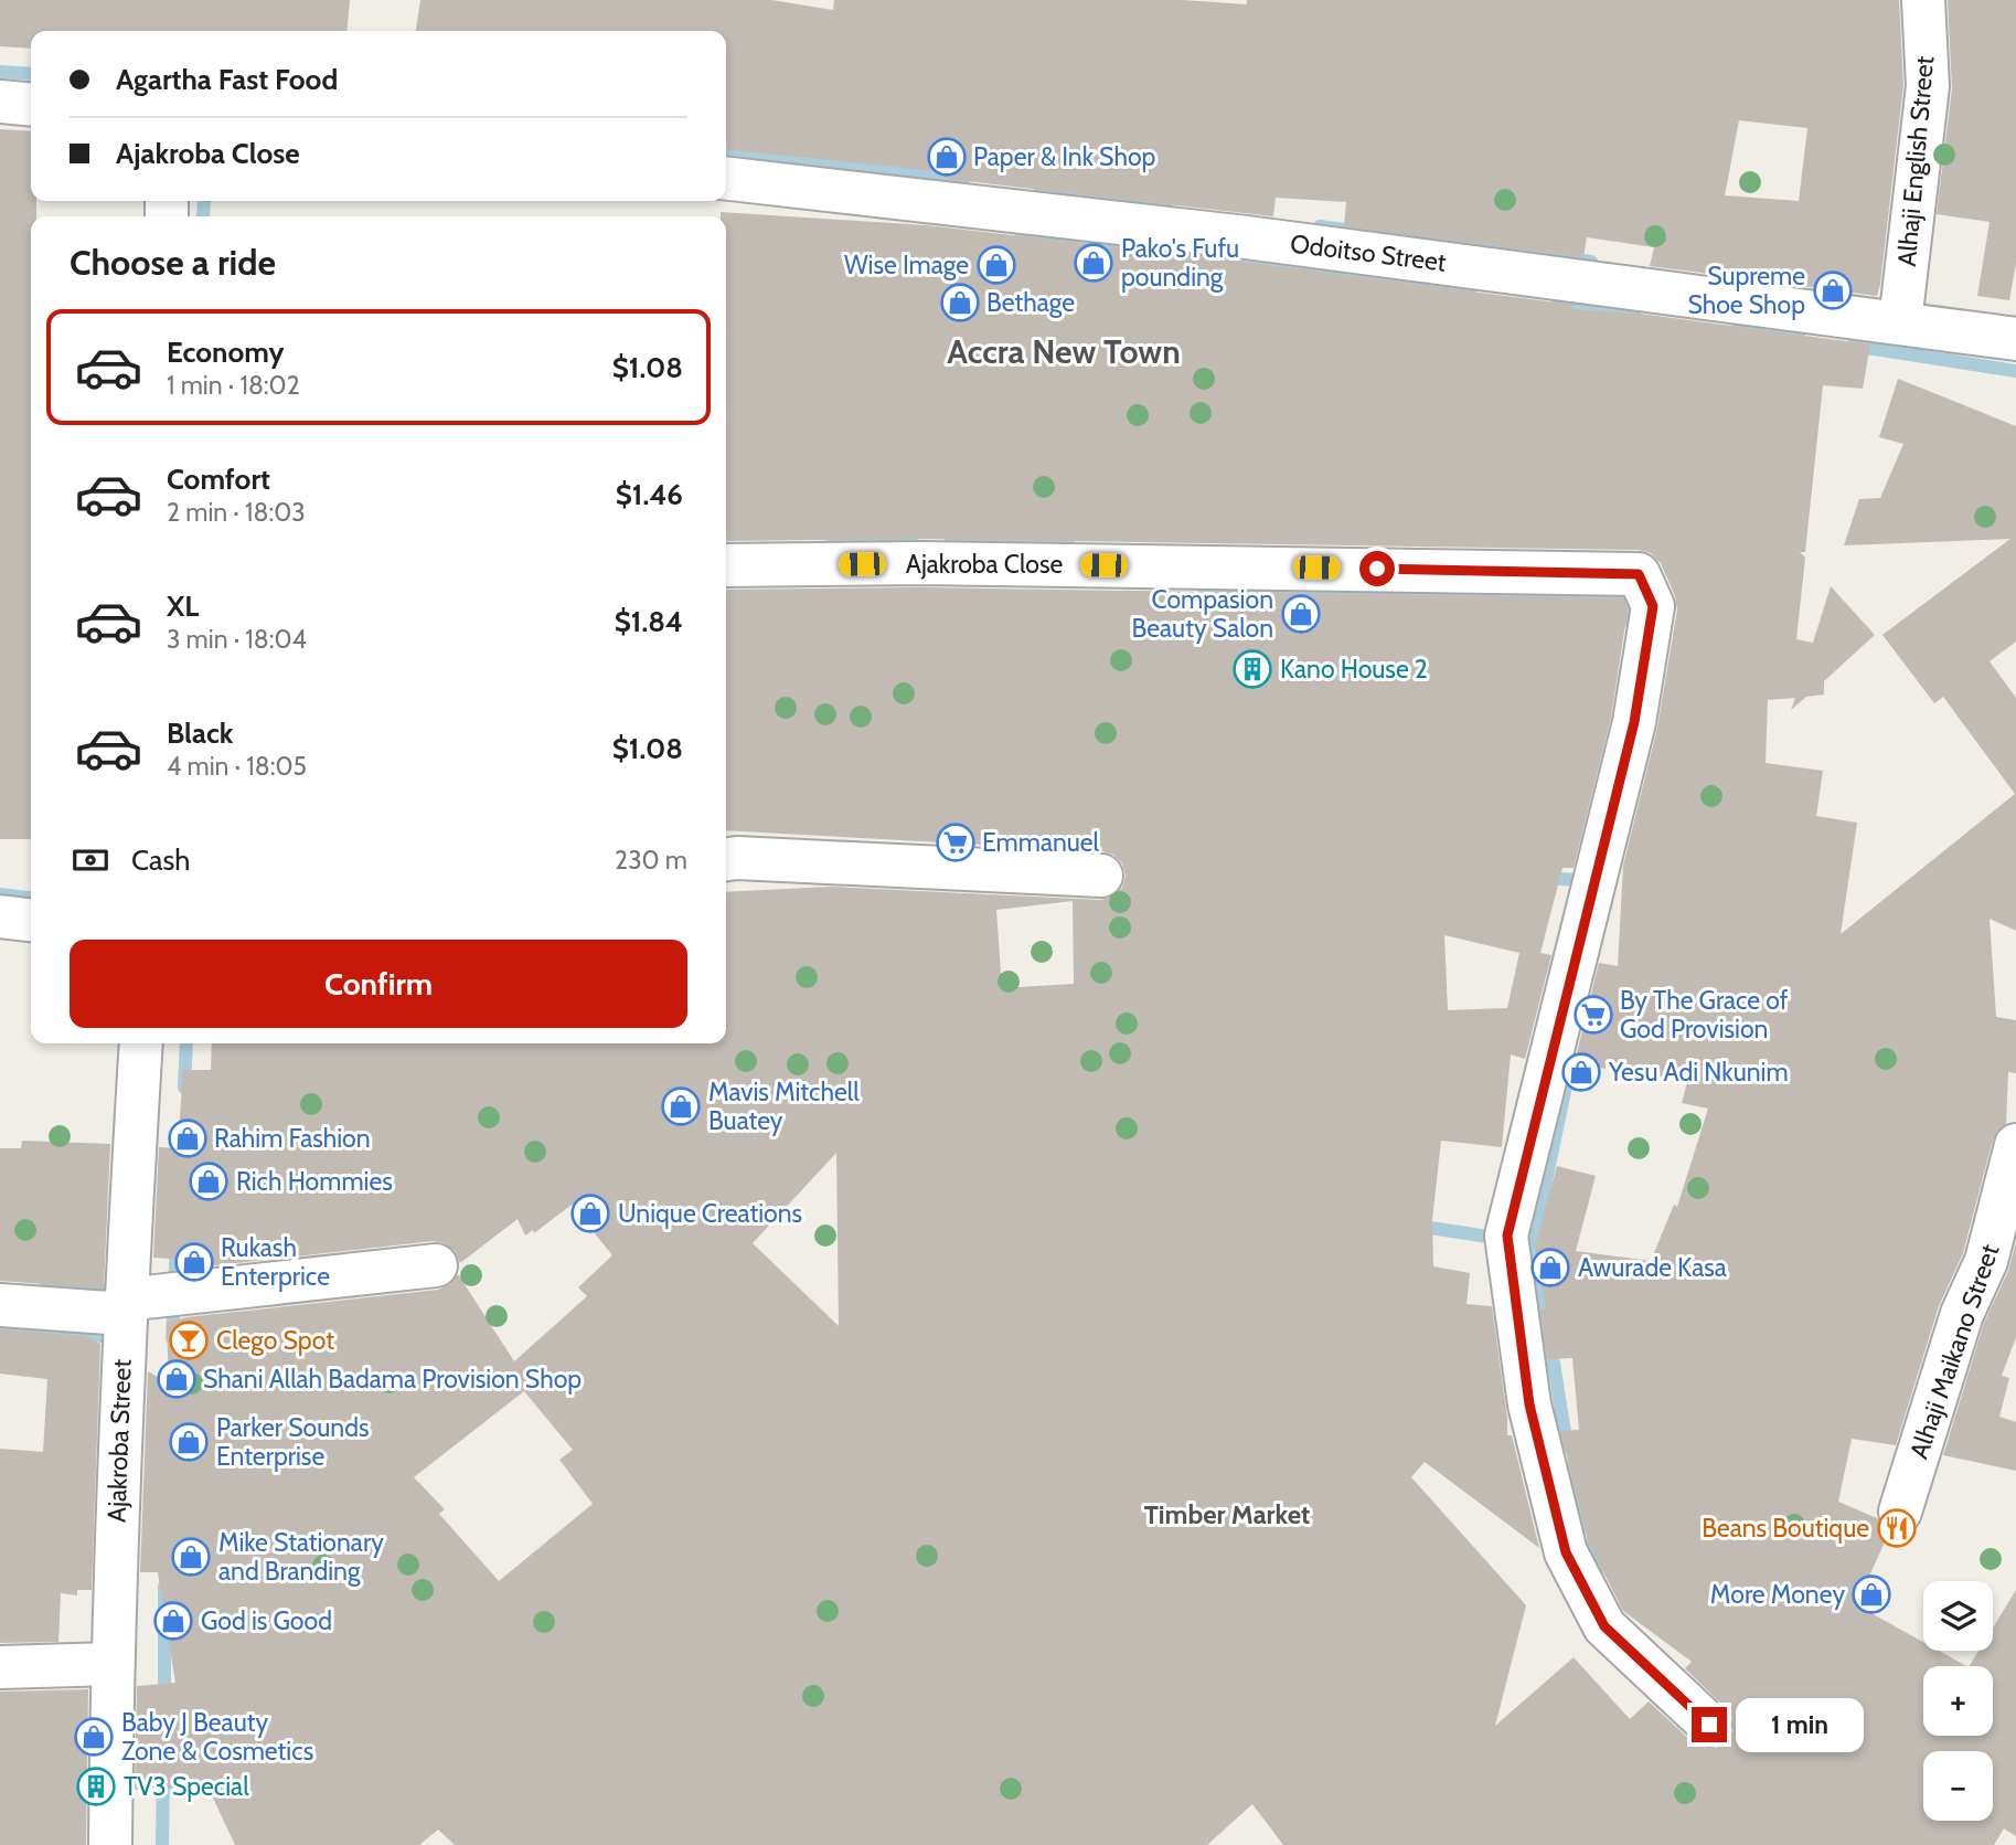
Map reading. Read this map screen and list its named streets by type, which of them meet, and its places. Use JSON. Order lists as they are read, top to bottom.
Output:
{
  "streets": {
    "street": [
      "Alhaji English Street",
      "Odoitso Street",
      "Ajakroba Close",
      "Alhaji Maikano Street",
      "Ajakroba Street"
    ]
  },
  "crossings": [
    ["Alhaji English Street", "Odoitso Street"]
  ],
  "districts": ["Accra New Town", "Timber Market"],
  "places": {
    "shop": [
      "Paper & Ink Shop",
      "Pako's Fufu pounding",
      "Wise Image",
      "Supreme Shoe Shop",
      "Bethage",
      "Compasion Beauty Salon",
      "Yesu Adi Nkunim",
      "Mavis Mitchell Buatey",
      "Rahim Fashion",
      "Rich Hommies",
      "Unique Creations",
      "Rukash Enterprice",
      "Awurade Kasa",
      "Shani Allah Badama Provision Shop",
      "Parker Sounds Enterprise",
      "Mike Stationary and Branding",
      "More Money",
      "God is Good",
      "Baby J Beauty Zone & Cosmetics"
    ],
    "building": ["Kano House 2", "TV3 Special"],
    "supermarket": ["Emmanuel", "By The Grace of God Provision"],
    "bar": ["Clego Spot"],
    "restaurant": ["Beans Boutique"]
  },
  "page": {
    "banner": ["Agartha Fast Food", "Ajakroba Close"],
    "heading": "Choose a ride",
    "list": [
      {
        "name": "Economy",
        "note": "1 min · 18:02",
        "value": "$1.08"
      },
      {
        "name": "Comfort",
        "note": "2 min · 18:03",
        "value": "$1.46"
      },
      {
        "name": "XL",
        "note": "3 min · 18:04",
        "value": "$1.84"
      },
      {
        "name": "Black",
        "note": "4 min · 18:05",
        "value": "$1.08"
      }
    ],
    "pay": ["Cash", "230 m"],
    "buttons": "Confirm",
    "map_buttons": ["+", "−"],
    "bubble": "1 min"
  }
}
